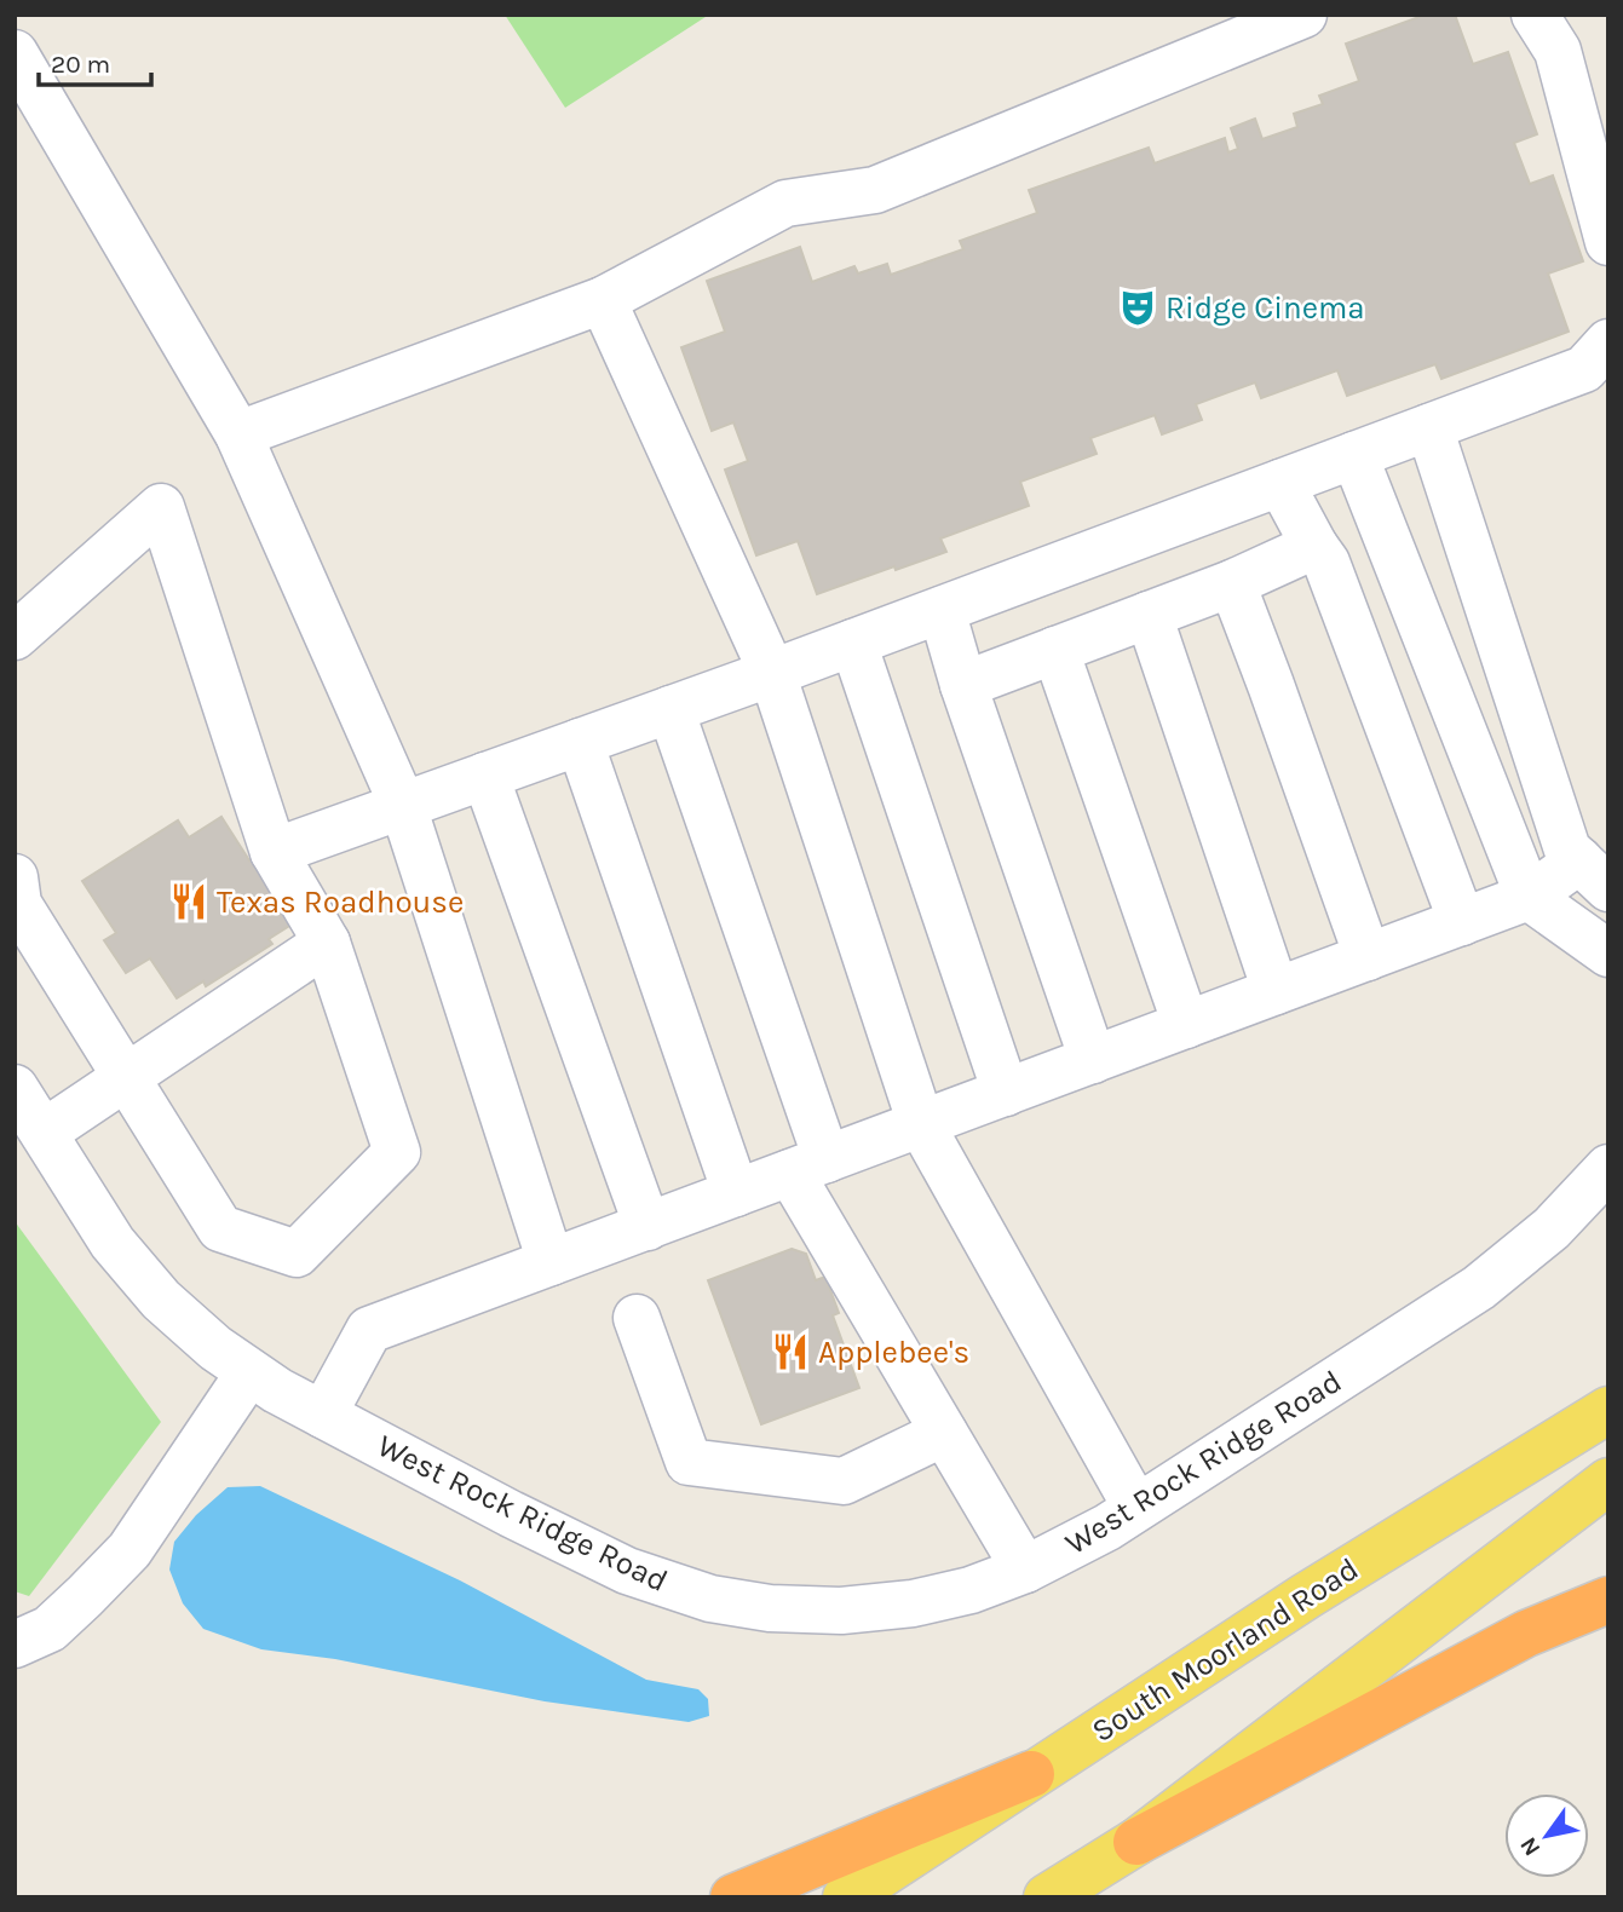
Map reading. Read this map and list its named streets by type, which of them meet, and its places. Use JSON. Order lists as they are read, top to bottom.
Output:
{
  "streets": {
    "main road": ["South Moorland Road"],
    "street": ["West Rock Ridge Road"]
  },
  "places": {
    "theatre": ["Ridge Cinema"],
    "restaurant": ["Texas Roadhouse", "Applebee's"]
  },
  "scale_bar": "20 m",
  "north": "bottom left"
}
